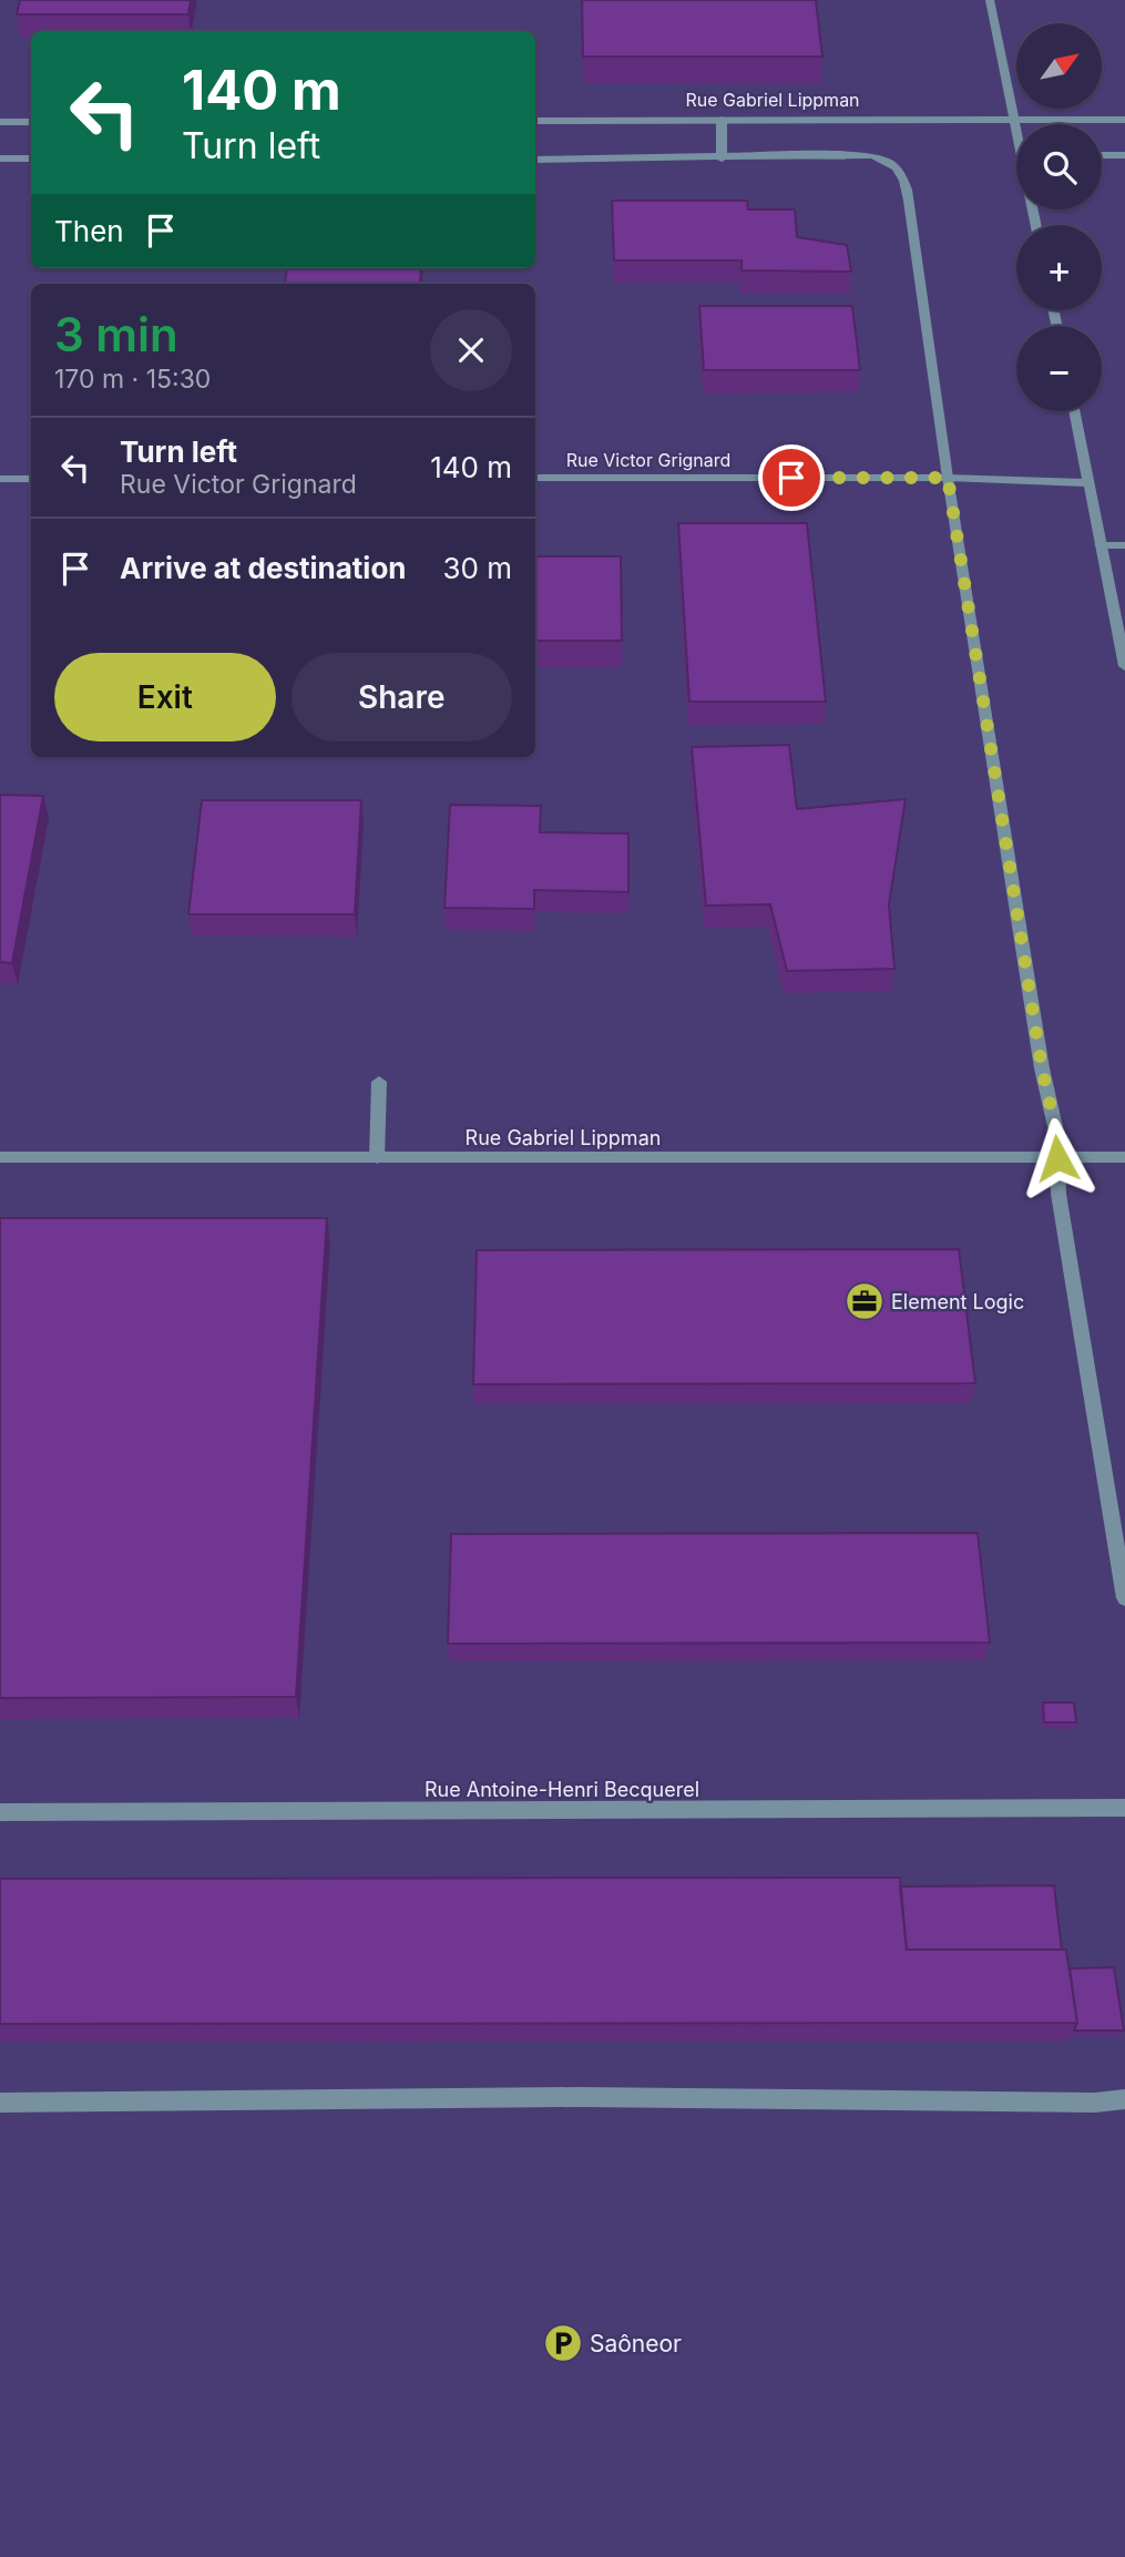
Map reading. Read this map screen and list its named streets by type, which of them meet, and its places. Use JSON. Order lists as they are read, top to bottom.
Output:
{
  "streets": {
    "street": ["Rue Gabriel Lippman", "Rue Victor Grignard", "Rue Antoine-Henri Becquerel"]
  },
  "places": {
    "office": ["Element Logic"],
    "parking": ["Saôneor"]
  },
  "north": "top right",
  "page": {
    "map_buttons": ["+", "−"],
    "turn": ["140 m", "Turn left"],
    "then": "Then",
    "heading": ["3 min", "170 m · 15:30"],
    "list": [
      {
        "name": "Turn left",
        "note": "Rue Victor Grignard",
        "value": "140 m"
      },
      {
        "name": "Arrive at destination",
        "value": "30 m"
      }
    ],
    "buttons": ["Exit", "Share"]
  }
}
